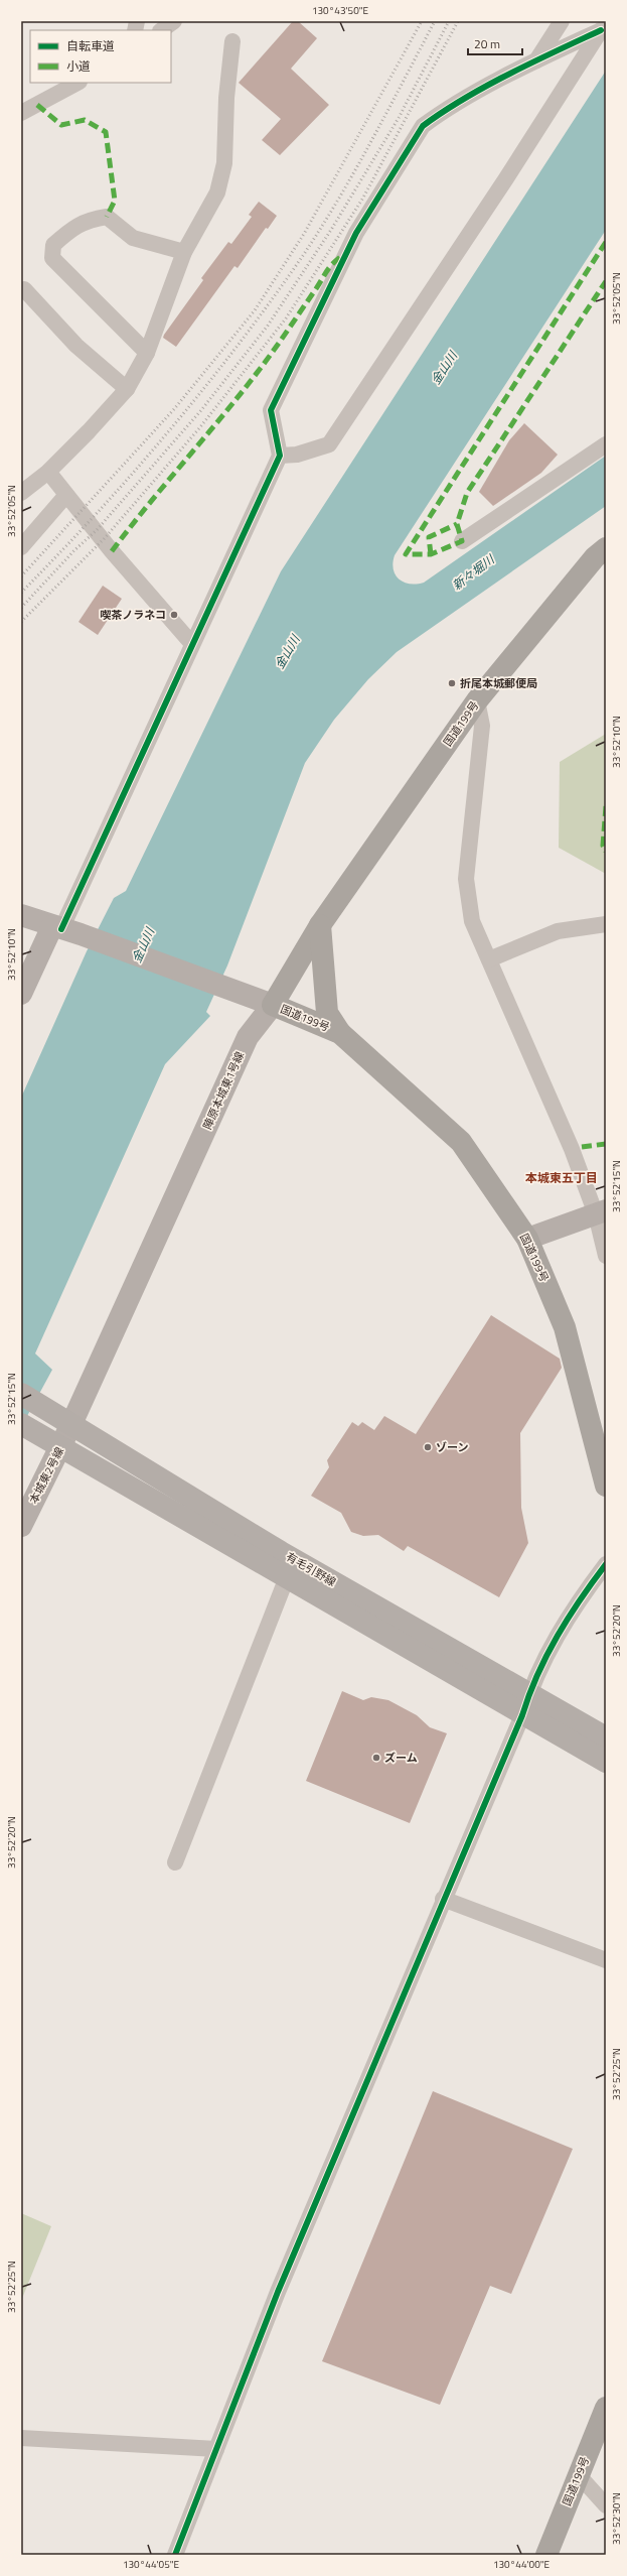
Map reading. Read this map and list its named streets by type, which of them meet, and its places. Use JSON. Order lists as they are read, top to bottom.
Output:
{
  "streets": {
    "highway": ["国道199号"],
    "main road": ["有毛引野線"],
    "street": ["陣原本城東1号線", "本城東2号線"]
  },
  "crossings": [
    ["国道199号", "陣原本城東1号線"],
    ["陣原本城東1号線", "本城東2号線"],
    ["陣原本城東1号線", "有毛引野線"],
    ["本城東2号線", "有毛引野線"]
  ],
  "districts": ["本城東五丁目"],
  "water": ["金山川", "新々堀川"],
  "places": [
    "喫茶ノラネコ",
    "折尾本城郵便局",
    "ゾーン",
    "ズーム"
  ],
  "legend": ["自転車道", "小道"],
  "scale_bar": "20 m",
  "coordinates": [
    "130°43'50\"E",
    "33°52'05\"N",
    "33°52'10\"N",
    "33°52'15\"N",
    "33°52'20\"N",
    "33°52'25\"N",
    "33°52'30\"N",
    "130°44'05\"E",
    "130°44'00\"E"
  ]
}
